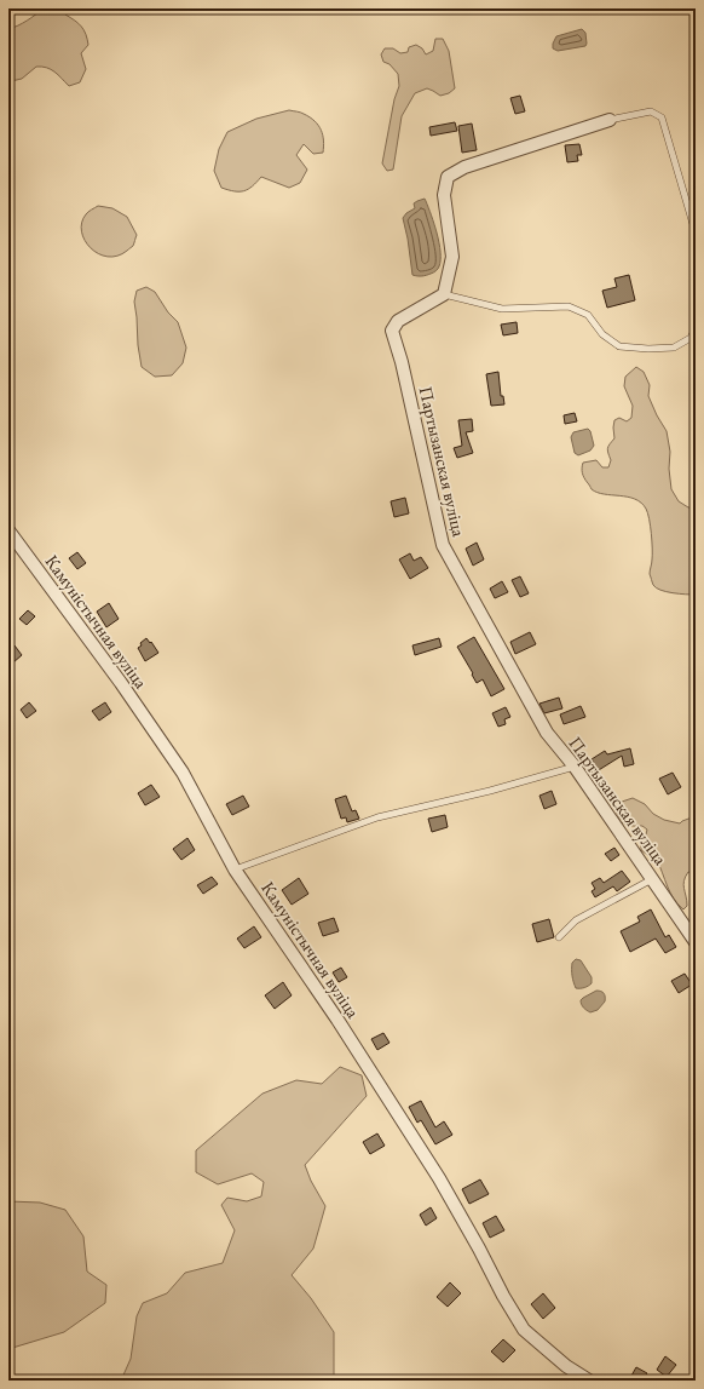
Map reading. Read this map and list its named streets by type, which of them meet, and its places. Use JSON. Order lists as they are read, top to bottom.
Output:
{
  "streets": {
    "street": ["Партызанская вуліца", "Камуністычная вуліца"]
  }
}
